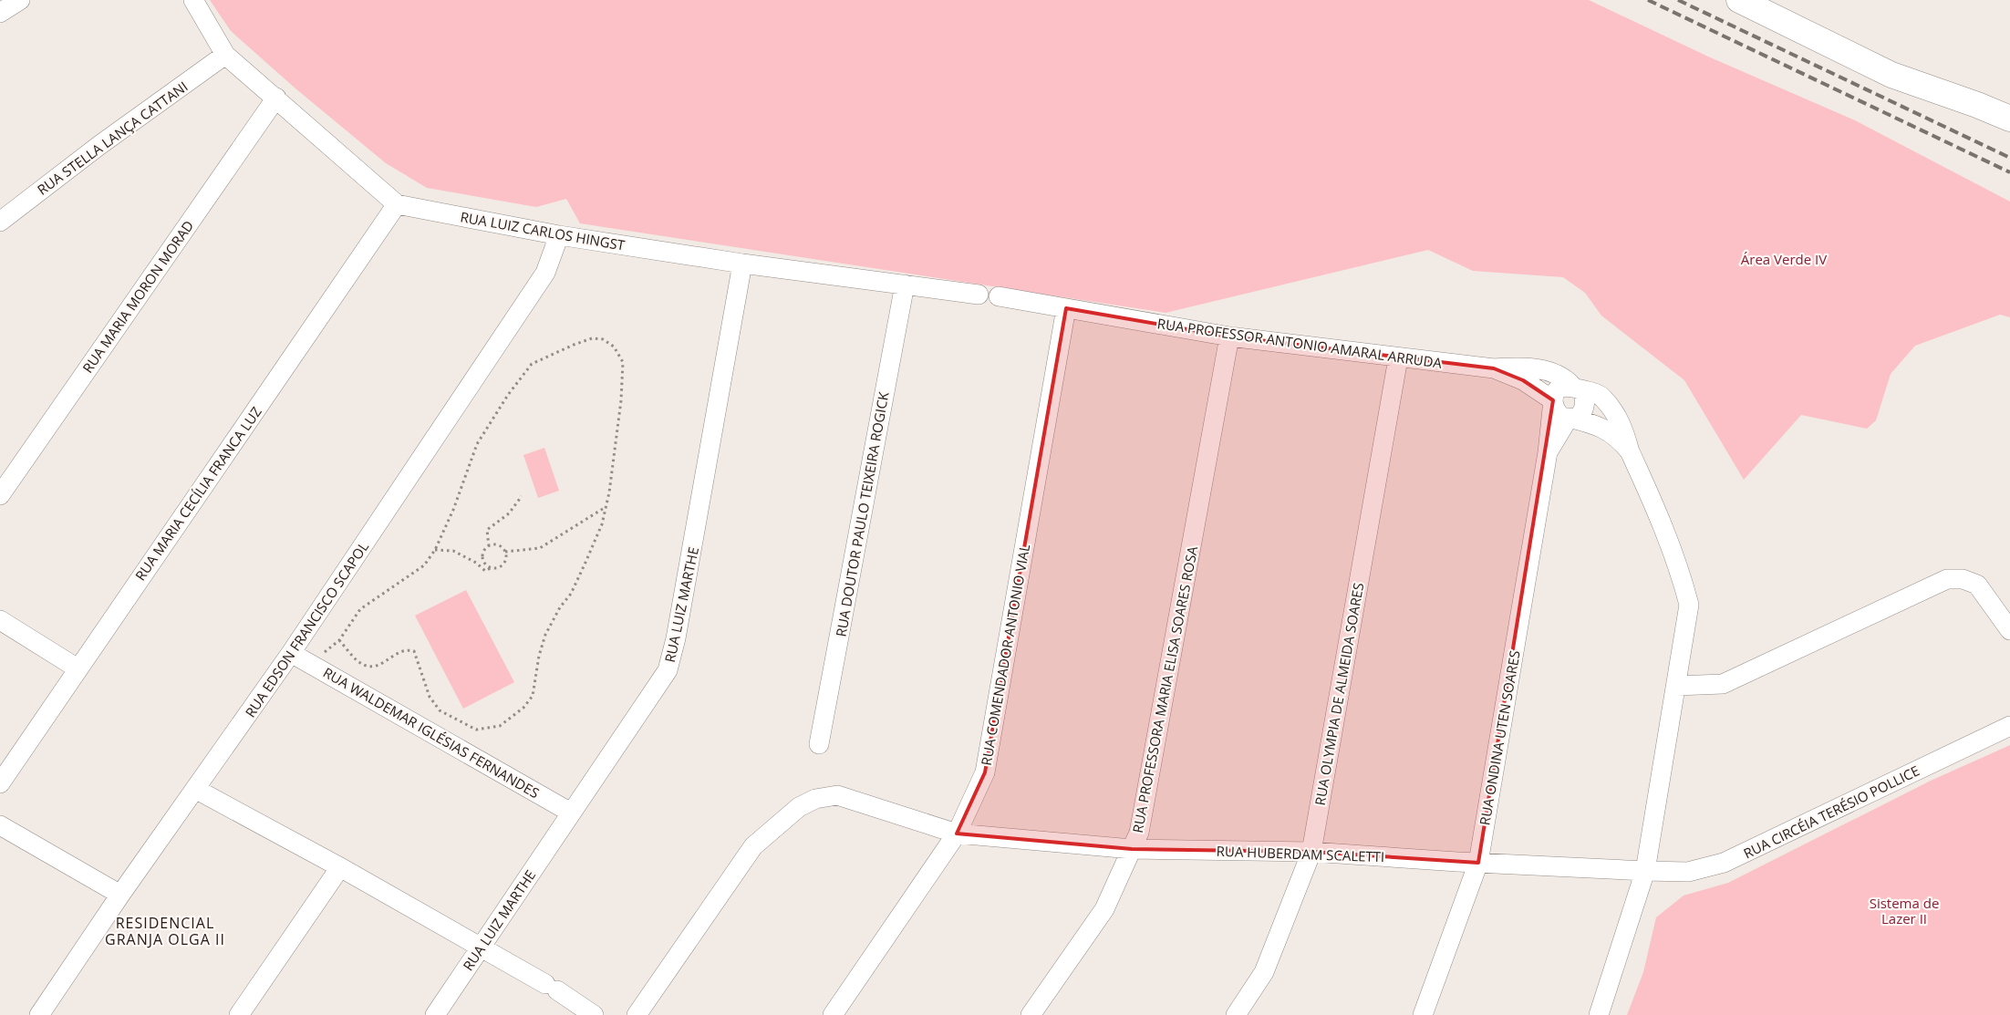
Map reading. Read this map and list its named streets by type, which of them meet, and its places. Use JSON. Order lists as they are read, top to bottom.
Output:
{
  "streets": {
    "street": [
      "RUA STELLA LANÇA CATTANI",
      "RUA LUIZ CARLOS HINGST",
      "RUA MARIA MORON MORAD",
      "RUA PROFESSOR ANTONIO AMARAL ARRUDA",
      "RUA MARIA CECÍLIA FRANCA LUZ",
      "RUA DOUTOR PAULO TEIXEIRA ROGICK",
      "RUA LUIZ MARTHE",
      "RUA EDSON FRANCISCO SCAPOL",
      "RUA COMENDADOR ANTONIO VIAL",
      "RUA PROFESSORA MARIA ELISA SOARES ROSA",
      "RUA OLYMPIA DE ALMEIDA SOARES",
      "RUA WALDEMAR IGLÉSIAS FERNANDES",
      "RUA ONDINA UTEN SOARES",
      "RUA CIRCÉIA TERÉSIO POLLICE",
      "RUA HUBERDAM SCALETTI"
    ]
  },
  "crossings": [
    ["RUA LUIZ CARLOS HINGST", "RUA MARIA CECÍLIA FRANCA LUZ"],
    ["RUA LUIZ CARLOS HINGST", "RUA DOUTOR PAULO TEIXEIRA ROGICK"],
    ["RUA LUIZ CARLOS HINGST", "RUA LUIZ MARTHE"],
    ["RUA LUIZ CARLOS HINGST", "RUA EDSON FRANCISCO SCAPOL"],
    ["RUA PROFESSOR ANTONIO AMARAL ARRUDA", "RUA COMENDADOR ANTONIO VIAL"],
    ["RUA PROFESSOR ANTONIO AMARAL ARRUDA", "RUA PROFESSORA MARIA ELISA SOARES ROSA"],
    ["RUA PROFESSOR ANTONIO AMARAL ARRUDA", "RUA OLYMPIA DE ALMEIDA SOARES"],
    ["RUA LUIZ MARTHE", "RUA WALDEMAR IGLÉSIAS FERNANDES"],
    ["RUA EDSON FRANCISCO SCAPOL", "RUA WALDEMAR IGLÉSIAS FERNANDES"],
    ["RUA COMENDADOR ANTONIO VIAL", "RUA HUBERDAM SCALETTI"],
    ["RUA PROFESSORA MARIA ELISA SOARES ROSA", "RUA HUBERDAM SCALETTI"],
    ["RUA OLYMPIA DE ALMEIDA SOARES", "RUA HUBERDAM SCALETTI"],
    ["RUA ONDINA UTEN SOARES", "RUA HUBERDAM SCALETTI"],
    ["RUA CIRCÉIA TERÉSIO POLLICE", "RUA HUBERDAM SCALETTI"]
  ],
  "districts": ["RESIDENCIAL GRANJA OLGA II"],
  "parks": ["Área Verde IV", "Sistema de Lazer II"]
}
